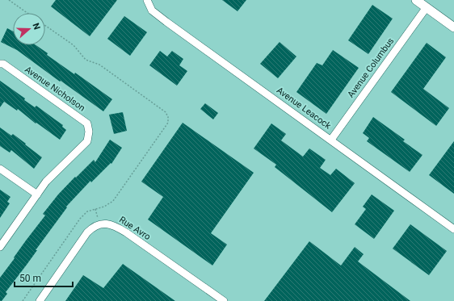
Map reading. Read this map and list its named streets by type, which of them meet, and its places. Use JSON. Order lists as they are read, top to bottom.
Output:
{
  "streets": {
    "street": [
      "Avenue Columbus",
      "Avenue Nicholson",
      "Avenue Leacock",
      "Rue Avro"
    ]
  },
  "crossings": [
    ["Avenue Columbus", "Avenue Leacock"]
  ],
  "scale_bar": "50 m",
  "north": "right"
}
